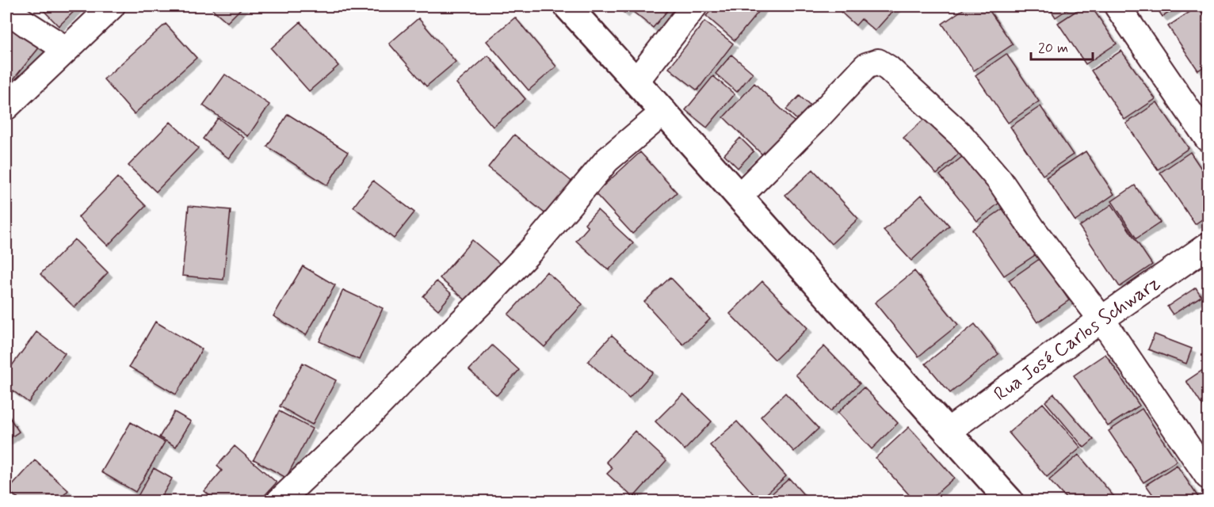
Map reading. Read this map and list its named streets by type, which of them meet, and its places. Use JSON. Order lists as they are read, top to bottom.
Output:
{
  "streets": {
    "street": ["Rua José Carlos Schwarz"]
  },
  "scale_bar": "20 m"
}
